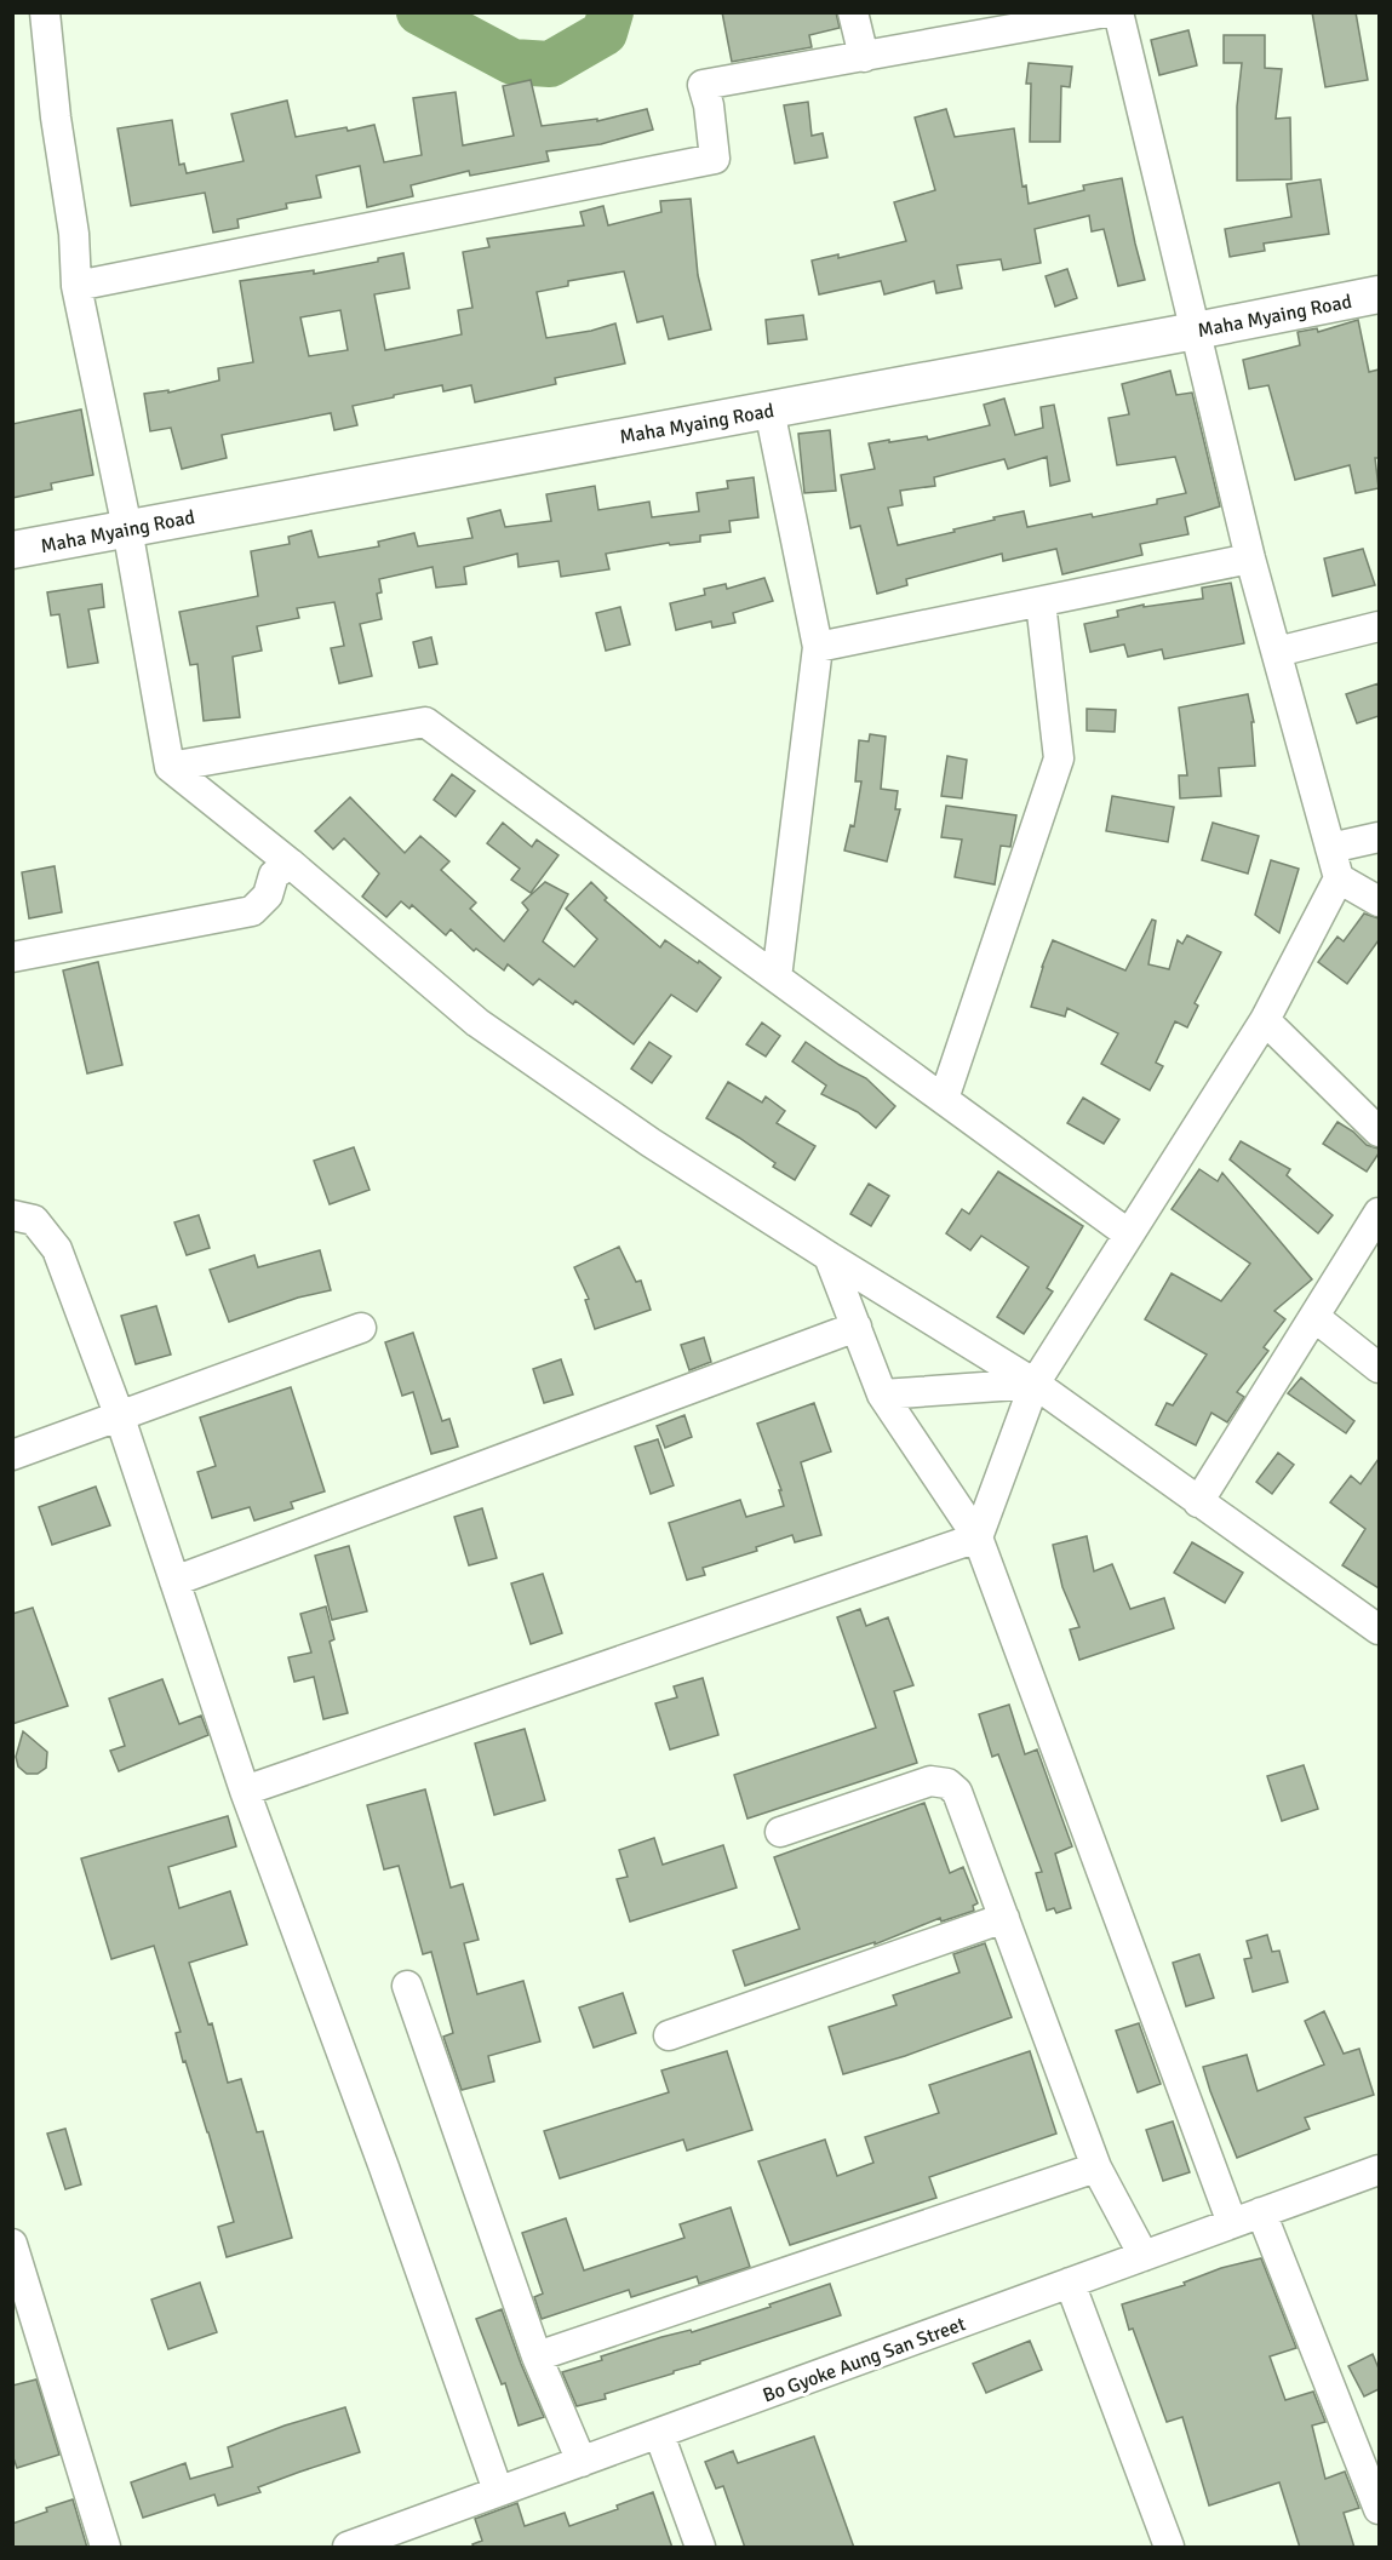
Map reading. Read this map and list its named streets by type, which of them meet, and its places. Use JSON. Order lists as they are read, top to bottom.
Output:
{
  "streets": {
    "street": ["Maha Myaing Road", "Bo Gyoke Aung San Street"]
  }
}
